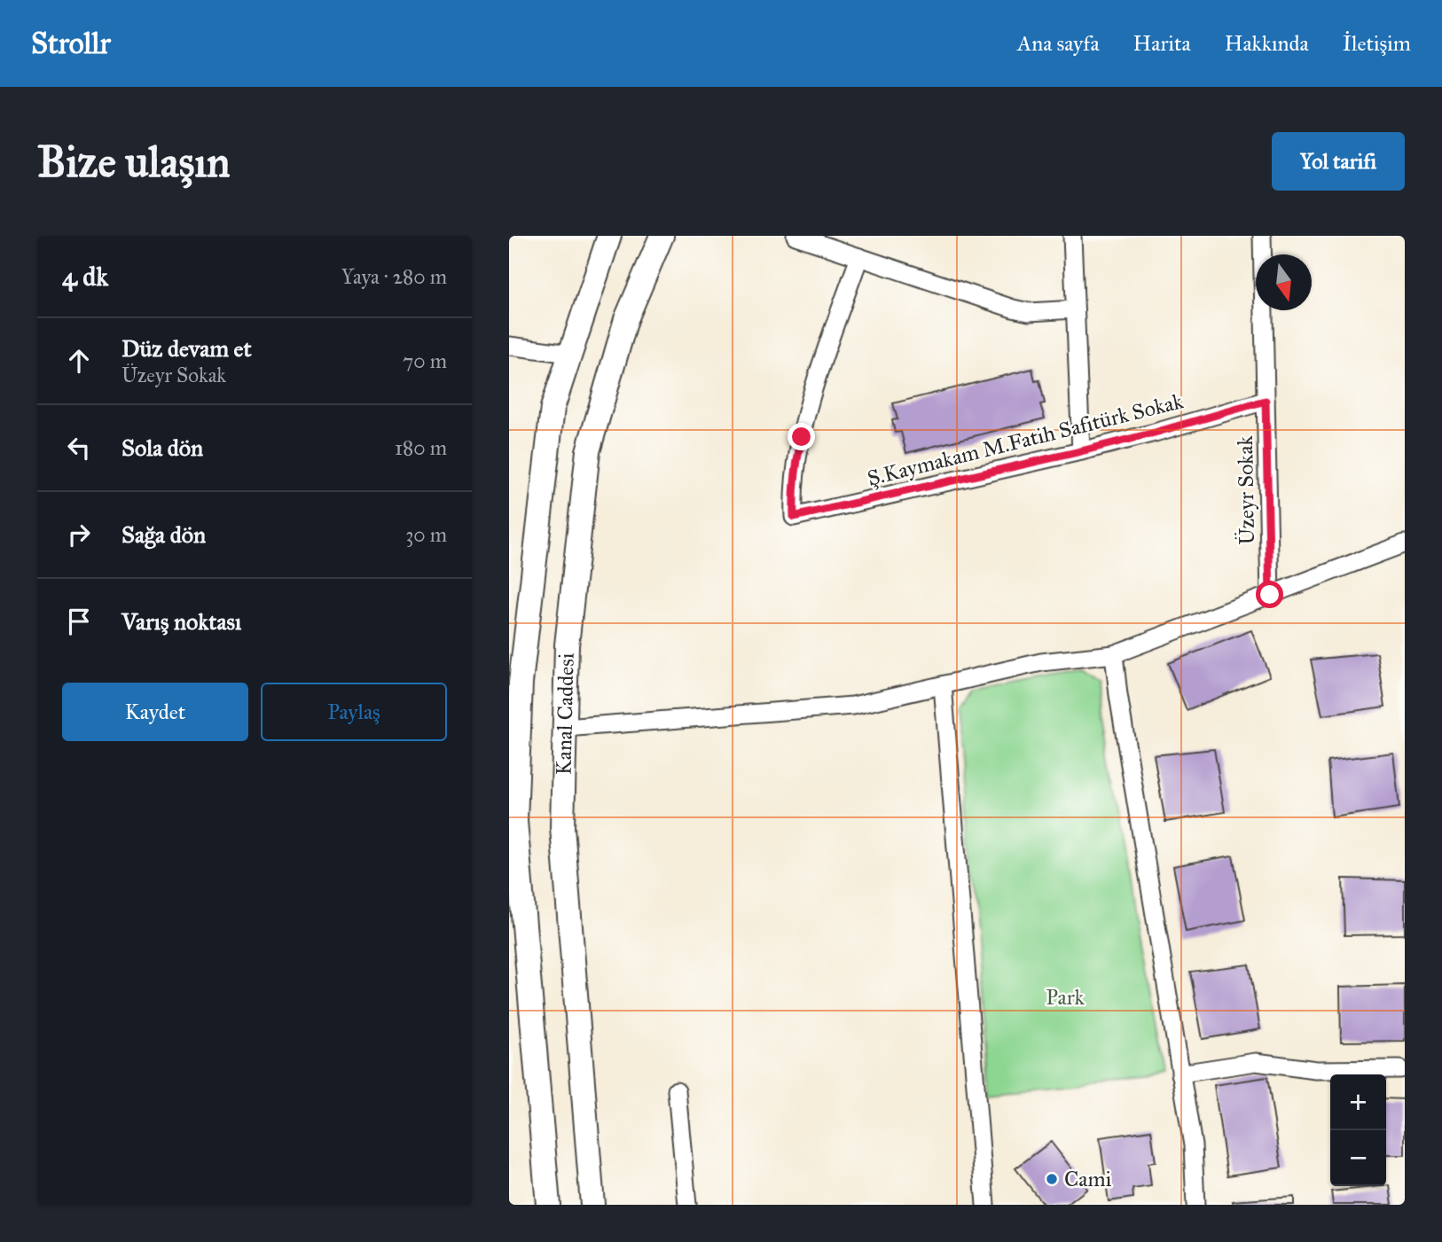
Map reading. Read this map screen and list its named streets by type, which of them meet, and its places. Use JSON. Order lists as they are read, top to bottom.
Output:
{
  "streets": {
    "main road": ["Kanal Caddesi"],
    "street": ["Ş.Kaymakam M.Fatih Safitürk Sokak", "Üzeyr Sokak"]
  },
  "crossings": [
    ["Ş.Kaymakam M.Fatih Safitürk Sokak", "Üzeyr Sokak"]
  ],
  "parks": ["Park"],
  "places": ["Cami"],
  "north": "bottom",
  "page": {
    "header": "Strollr",
    "nav": [
      "Ana sayfa",
      "Harita",
      "Hakkında",
      "İletişim"
    ],
    "buttons": [
      "Yol tarifi",
      ["Kaydet", "Paylaş"]
    ],
    "title": "Bize ulaşın",
    "heading": ["4 dk", "Yaya · 280 m"],
    "list": [
      ["Düz devam et", "Üzeyr Sokak", "70 m"],
      ["Sola dön", "180 m"],
      ["Sağa dön", "30 m"],
      "Varış noktası"
    ],
    "map_buttons": ["+", "−"]
  }
}
